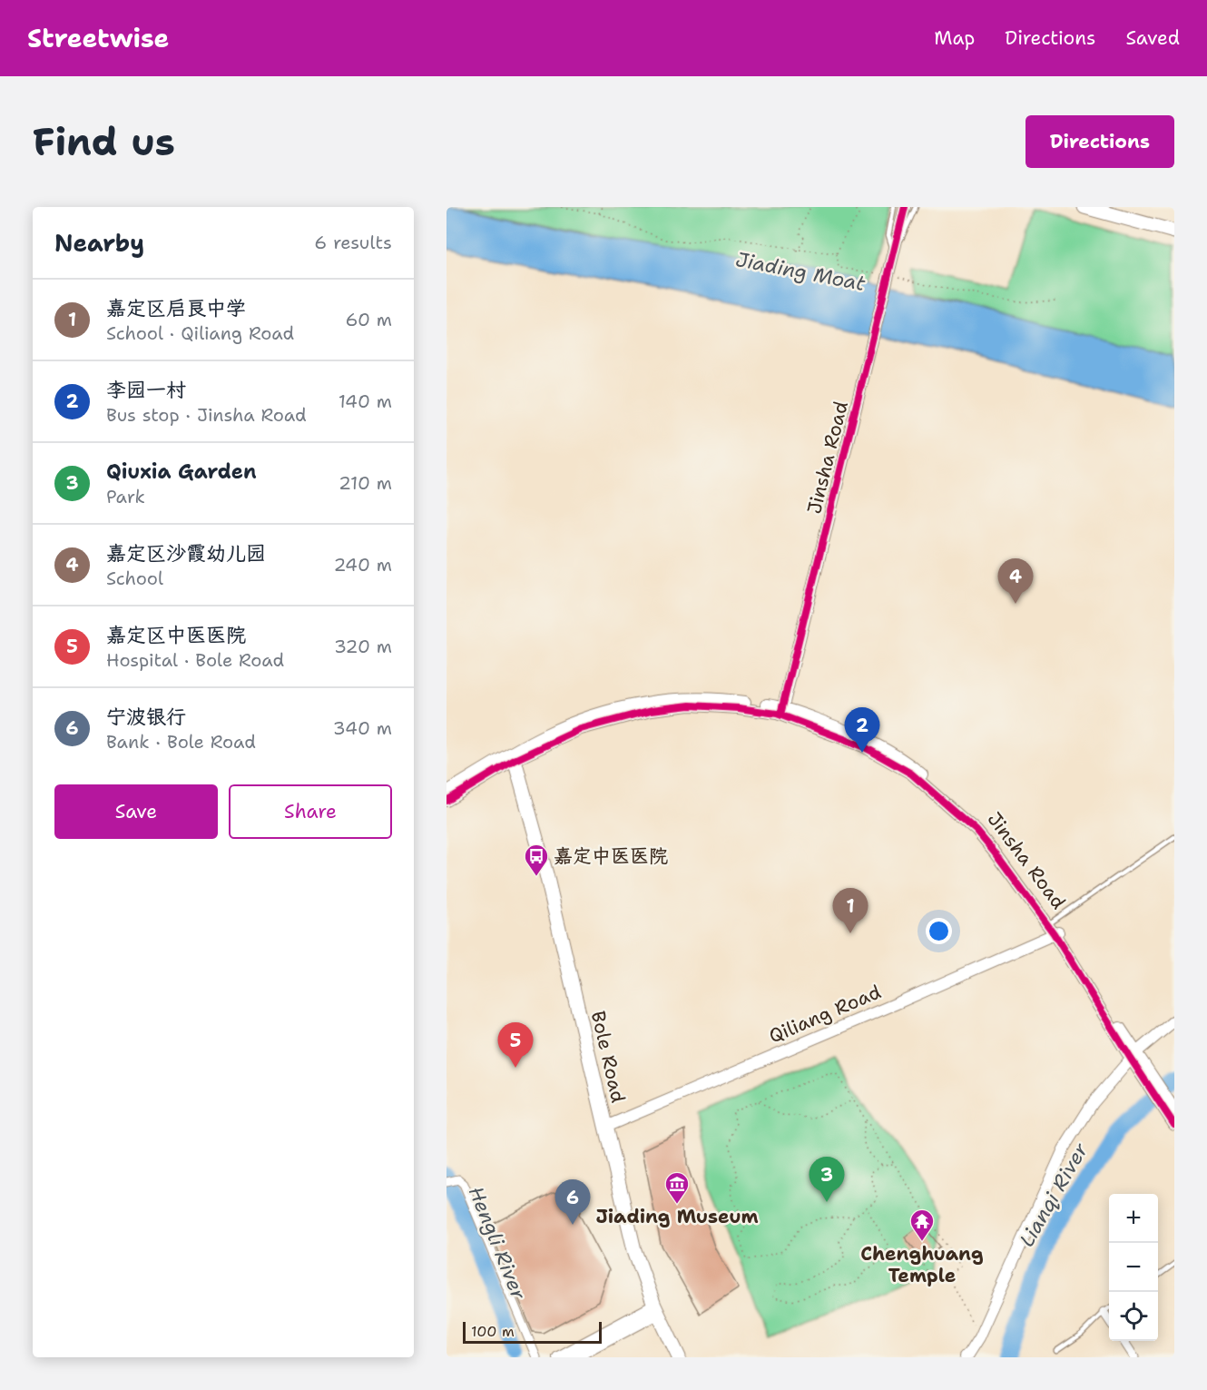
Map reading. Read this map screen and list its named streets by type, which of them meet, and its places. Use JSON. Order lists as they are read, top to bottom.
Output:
{
  "streets": {
    "main road": ["Bole Road"],
    "street": ["Jinsha Road", "Qiliang Road"]
  },
  "crossings": [
    ["Jinsha Road", "Qiliang Road"],
    ["Qiliang Road", "Bole Road"]
  ],
  "water": ["Jiading Moat", "Lianqi River", "Hengli River"],
  "places": {
    "bus stop": ["嘉定中医医院"],
    "museum": ["Jiading Museum"],
    "temple": ["Chenghuang Temple"]
  },
  "scale_bar": "100 m",
  "page": {
    "header": "Streetwise",
    "nav": ["Map", "Directions", "Saved"],
    "buttons": [
      "Directions",
      ["Save", "Share"]
    ],
    "title": "Find us",
    "heading": ["Nearby", "6 results"],
    "list": [
      {
        "mark": "1",
        "name": "嘉定区启良中学",
        "note": "School · Qiliang Road",
        "value": "60 m"
      },
      {
        "mark": "2",
        "name": "李园一村",
        "note": "Bus stop · Jinsha Road",
        "value": "140 m"
      },
      {
        "mark": "3",
        "name": "Qiuxia Garden",
        "note": "Park",
        "value": "210 m"
      },
      {
        "mark": "4",
        "name": "嘉定区沙霞幼儿园",
        "note": "School",
        "value": "240 m"
      },
      {
        "mark": "5",
        "name": "嘉定区中医医院",
        "note": "Hospital · Bole Road",
        "value": "320 m"
      },
      {
        "mark": "6",
        "name": "宁波银行",
        "note": "Bank · Bole Road",
        "value": "340 m"
      }
    ],
    "pins": [
      "4",
      "2",
      "1",
      "5",
      "3",
      "6"
    ],
    "map_buttons": ["+", "−"],
    "scale": "100 m"
  }
}
